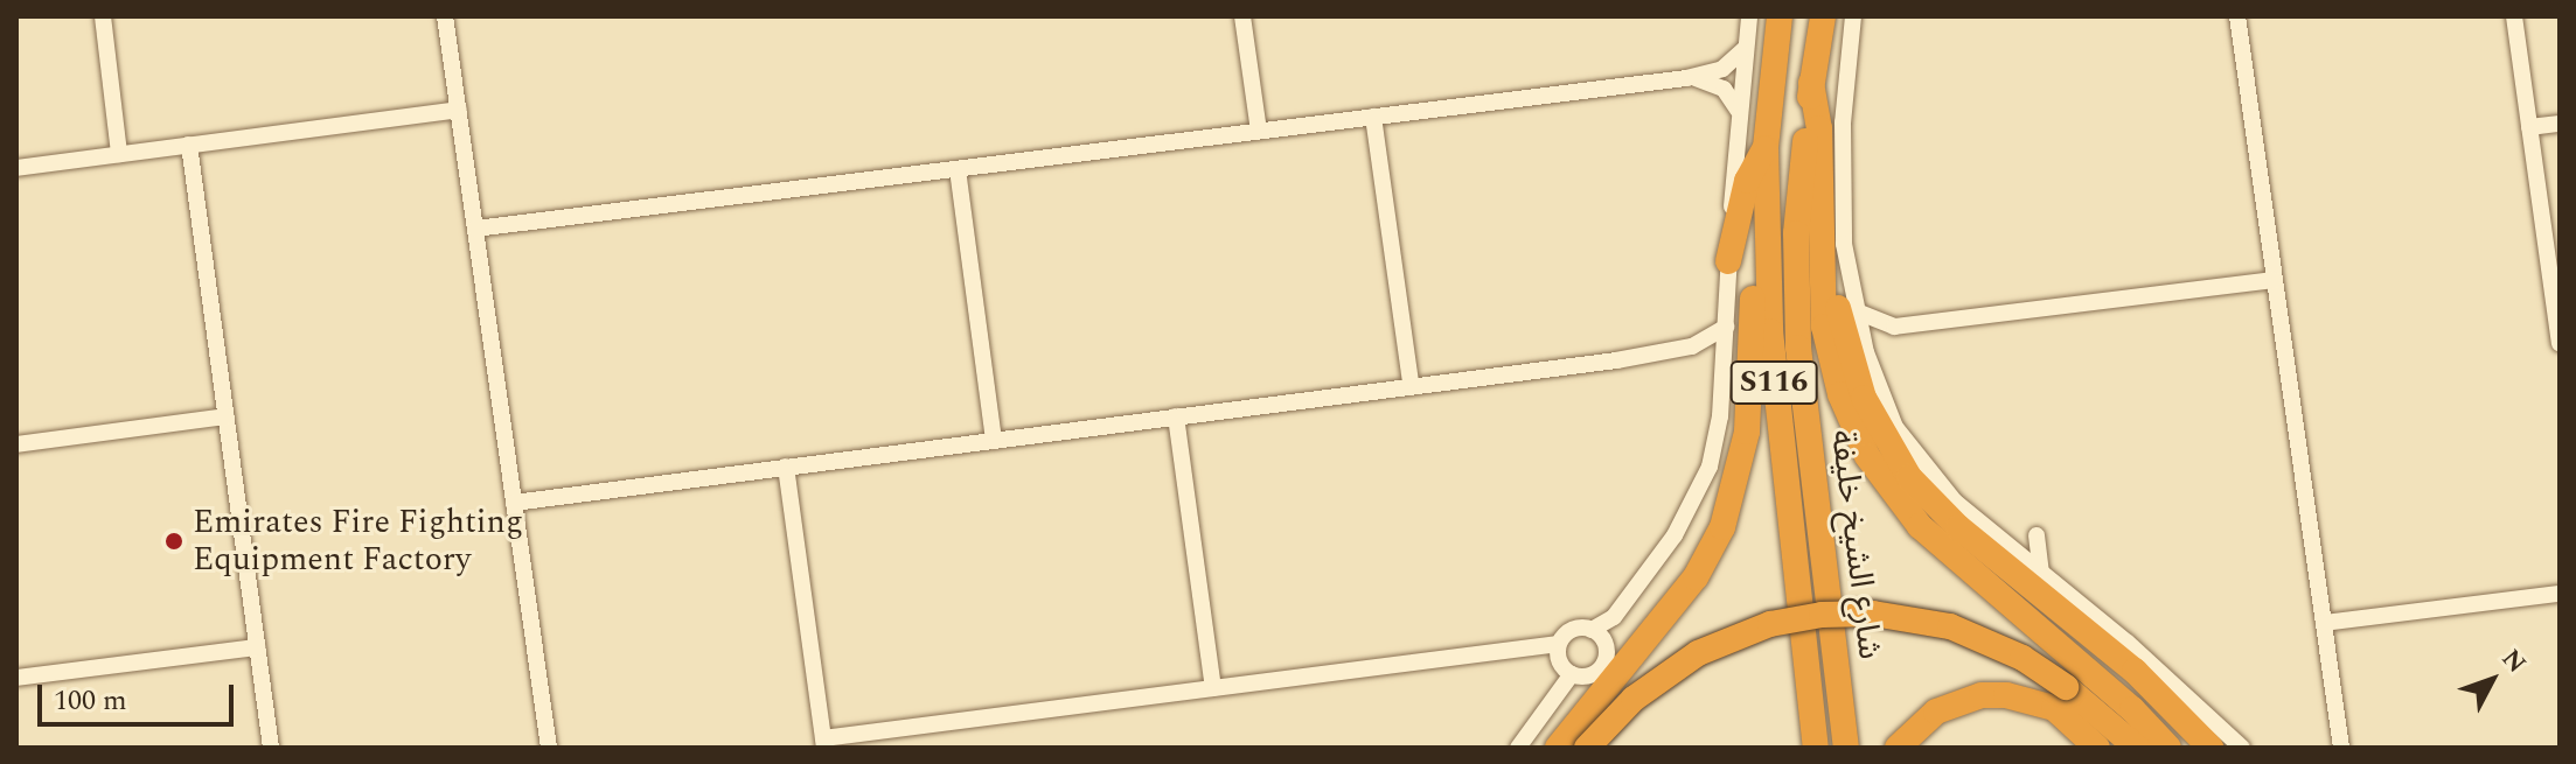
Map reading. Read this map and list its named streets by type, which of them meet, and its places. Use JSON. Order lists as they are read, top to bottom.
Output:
{
  "streets": {
    "highway": ["S116", "شارع الشيخ خليفة"]
  },
  "places": ["Emirates Fire Fighting Equipment Factory"],
  "scale_bar": "100 m",
  "north": "top right"
}
